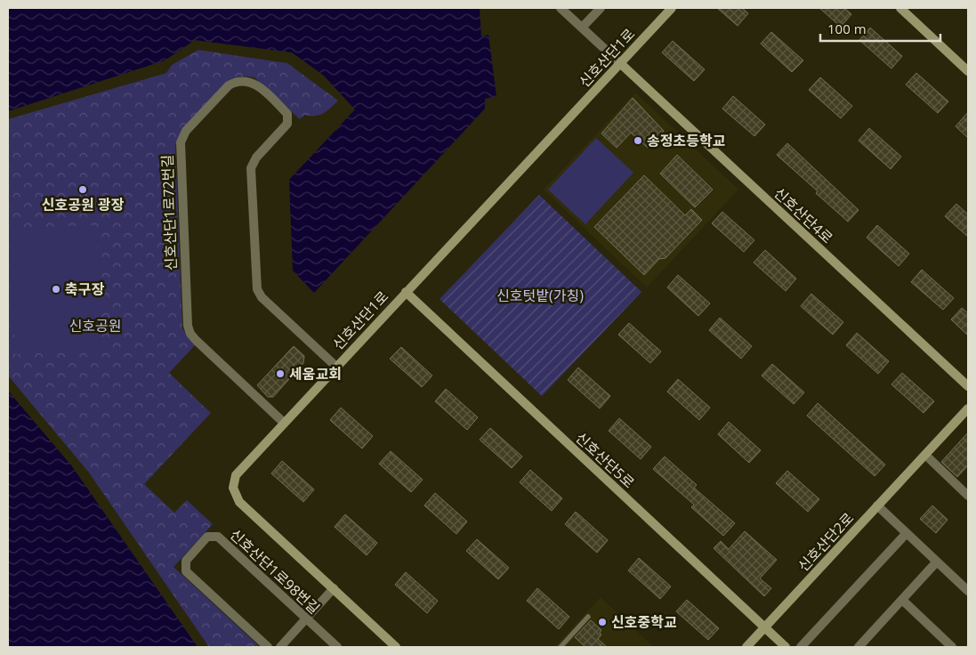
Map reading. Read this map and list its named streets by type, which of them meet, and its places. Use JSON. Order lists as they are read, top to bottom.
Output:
{
  "streets": {
    "main road": [
      "신호산단1로",
      "신호산단4로",
      "신호산단5로",
      "신호산단2로"
    ],
    "street": ["신호산단1로72번길", "신호산단1로98번길"]
  },
  "crossings": [
    ["신호산단1로", "신호산단1로72번길"],
    ["신호산단1로", "신호산단4로"],
    ["신호산단1로", "신호산단5로"],
    ["신호산단5로", "신호산단2로"]
  ],
  "parks": ["신호텃밭(가칭)", "신호공원"],
  "places": [
    "송정초등학교",
    "신호공원 광장",
    "축구장",
    "세움교회",
    "신호중학교"
  ],
  "scale_bar": "100 m"
}
